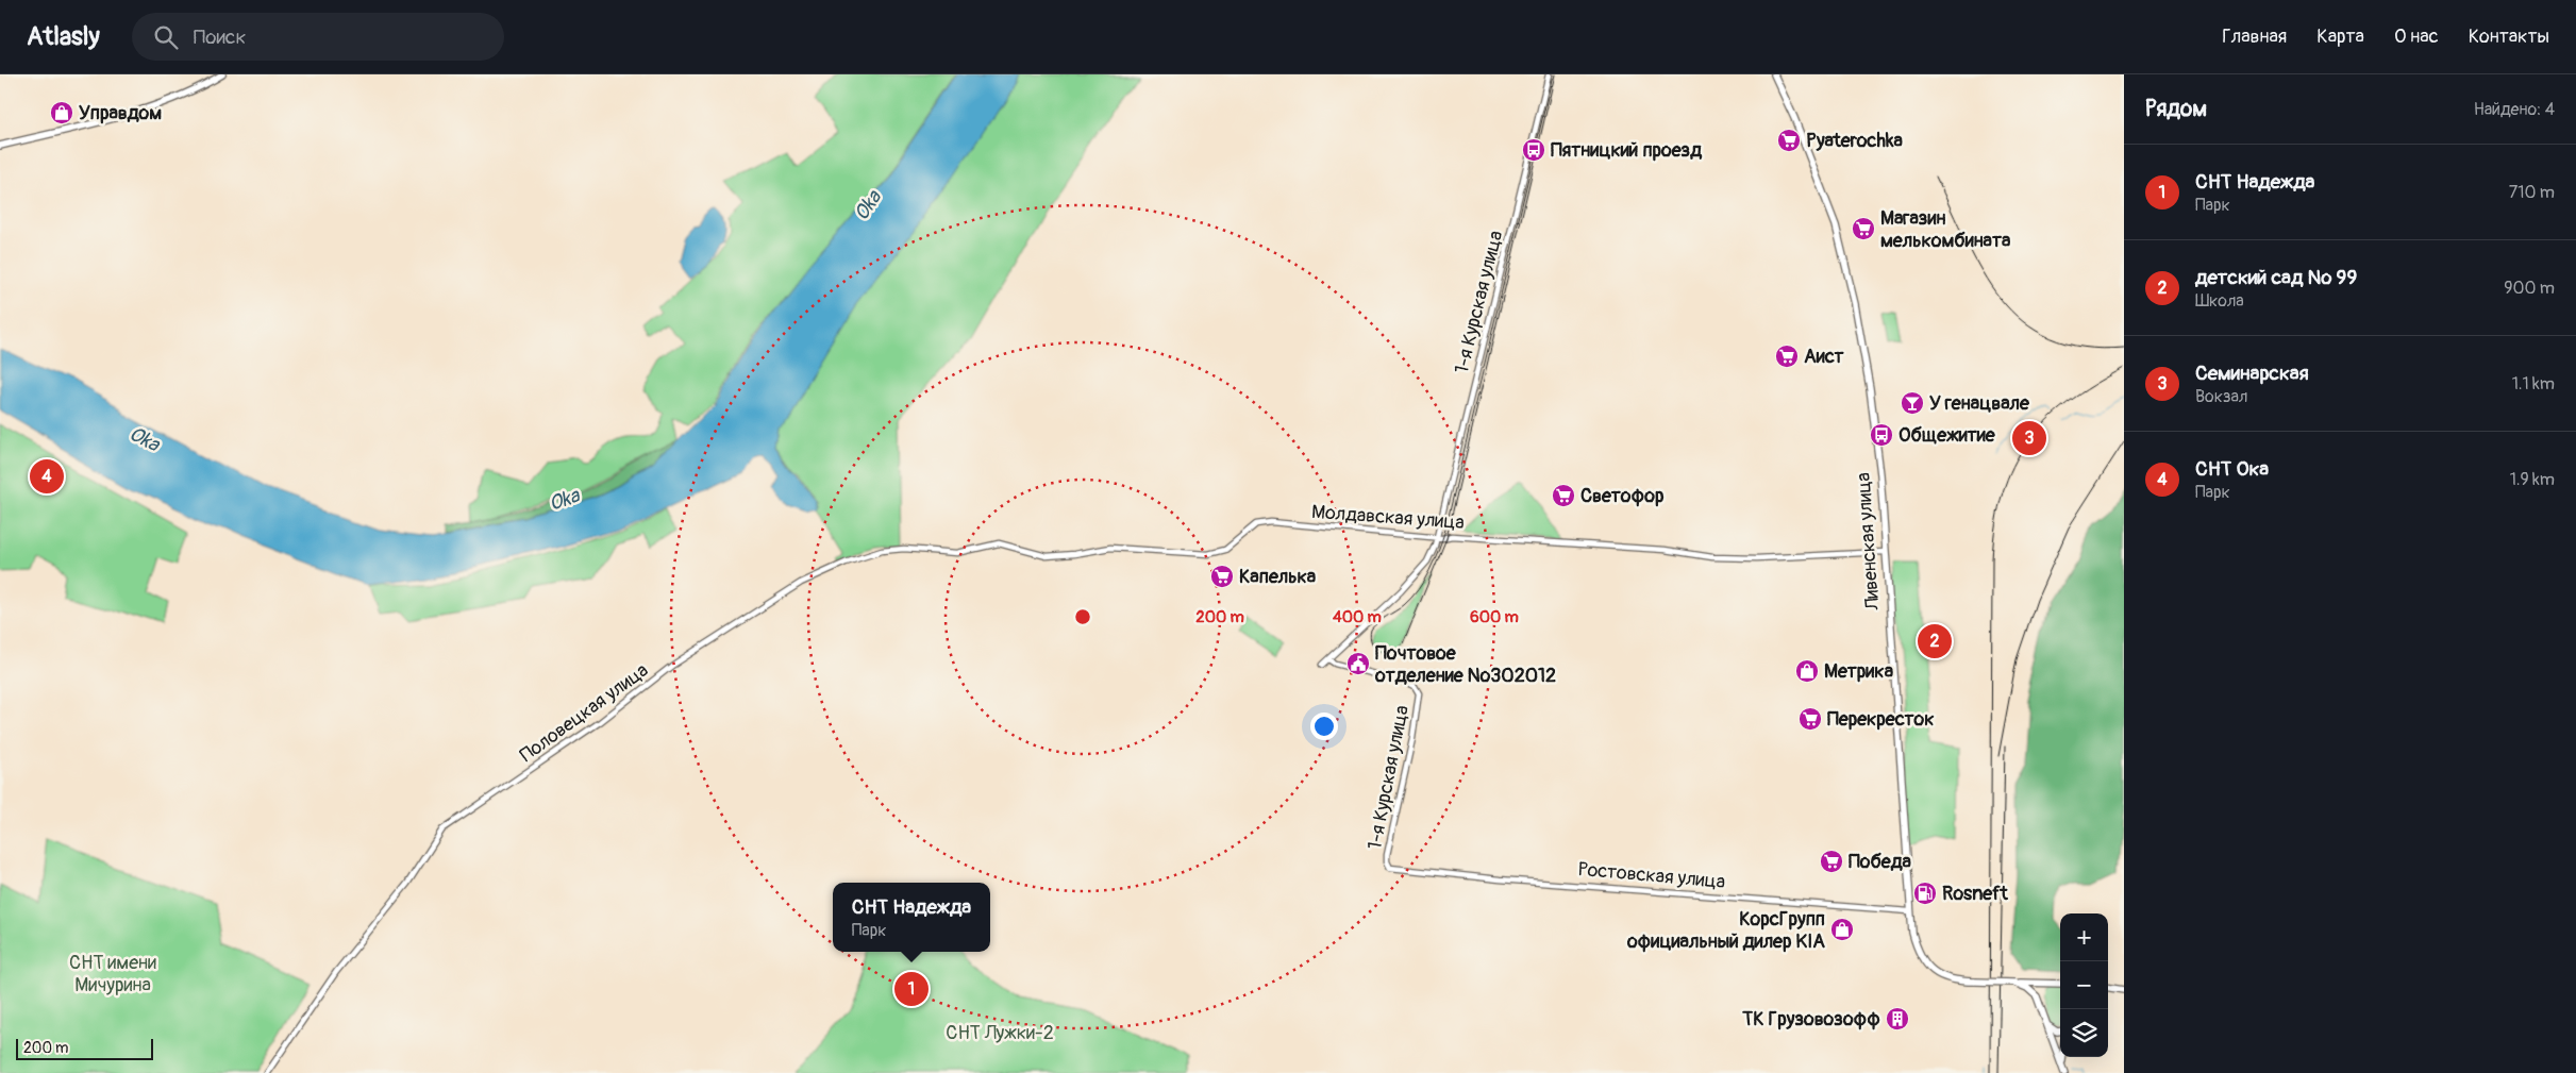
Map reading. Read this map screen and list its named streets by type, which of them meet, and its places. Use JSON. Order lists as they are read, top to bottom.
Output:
{
  "streets": {
    "main road": ["Ливенская улица"],
    "street": [
      "1-я Курская улица",
      "Молдавская улица",
      "Половецкая улица",
      "Ростовская улица"
    ]
  },
  "crossings": [
    ["1-я Курская улица", "Молдавская улица"],
    ["1-я Курская улица", "Ростовская улица"],
    ["Молдавская улица", "Ливенская улица"],
    ["Молдавская улица", "Половецкая улица"],
    ["Ливенская улица", "Ростовская улица"]
  ],
  "water": ["Oka"],
  "parks": ["СНТ имени Мичурина", "СНТ Лужки-2"],
  "places": {
    "shop": ["Управдом", "Метрика", "КорсГрупп официальный дилер KIA"],
    "supermarket": [
      "Pyaterochka",
      "Магазин мелькомбината",
      "Аист",
      "Светофор",
      "Капелька",
      "Перекресток",
      "Победа"
    ],
    "bus stop": ["Пятницкий проезд", "Общежитие"],
    "bar": ["У генацвале"],
    "public building": ["Почтовое отделение №302012"],
    "fuel station": ["Rosneft"],
    "building": ["ТК Грузовозофф"]
  },
  "scale_bar": "200 m",
  "page": {
    "header": "Atlasly",
    "search": "Поиск",
    "nav": [
      "Главная",
      "Карта",
      "О нас",
      "Контакты"
    ],
    "heading": ["Рядом", "Найдено: 4"],
    "list": [
      {
        "mark": "1",
        "name": "СНТ Надежда",
        "note": "Парк",
        "value": "710 m"
      },
      {
        "mark": "2",
        "name": "детский сад № 99",
        "note": "Школа",
        "value": "900 m"
      },
      {
        "mark": "3",
        "name": "Семинарская",
        "note": "Вокзал",
        "value": "1.1 km"
      },
      {
        "mark": "4",
        "name": "СНТ Ока",
        "note": "Парк",
        "value": "1.9 km"
      }
    ],
    "pins": [
      "3",
      "4",
      "2",
      "1"
    ],
    "popup": ["СНТ Надежда", "Парк"],
    "map_buttons": ["+", "−"],
    "scale": "200 m"
  },
  "rings": ["200 m", "400 m", "600 m"]
}
